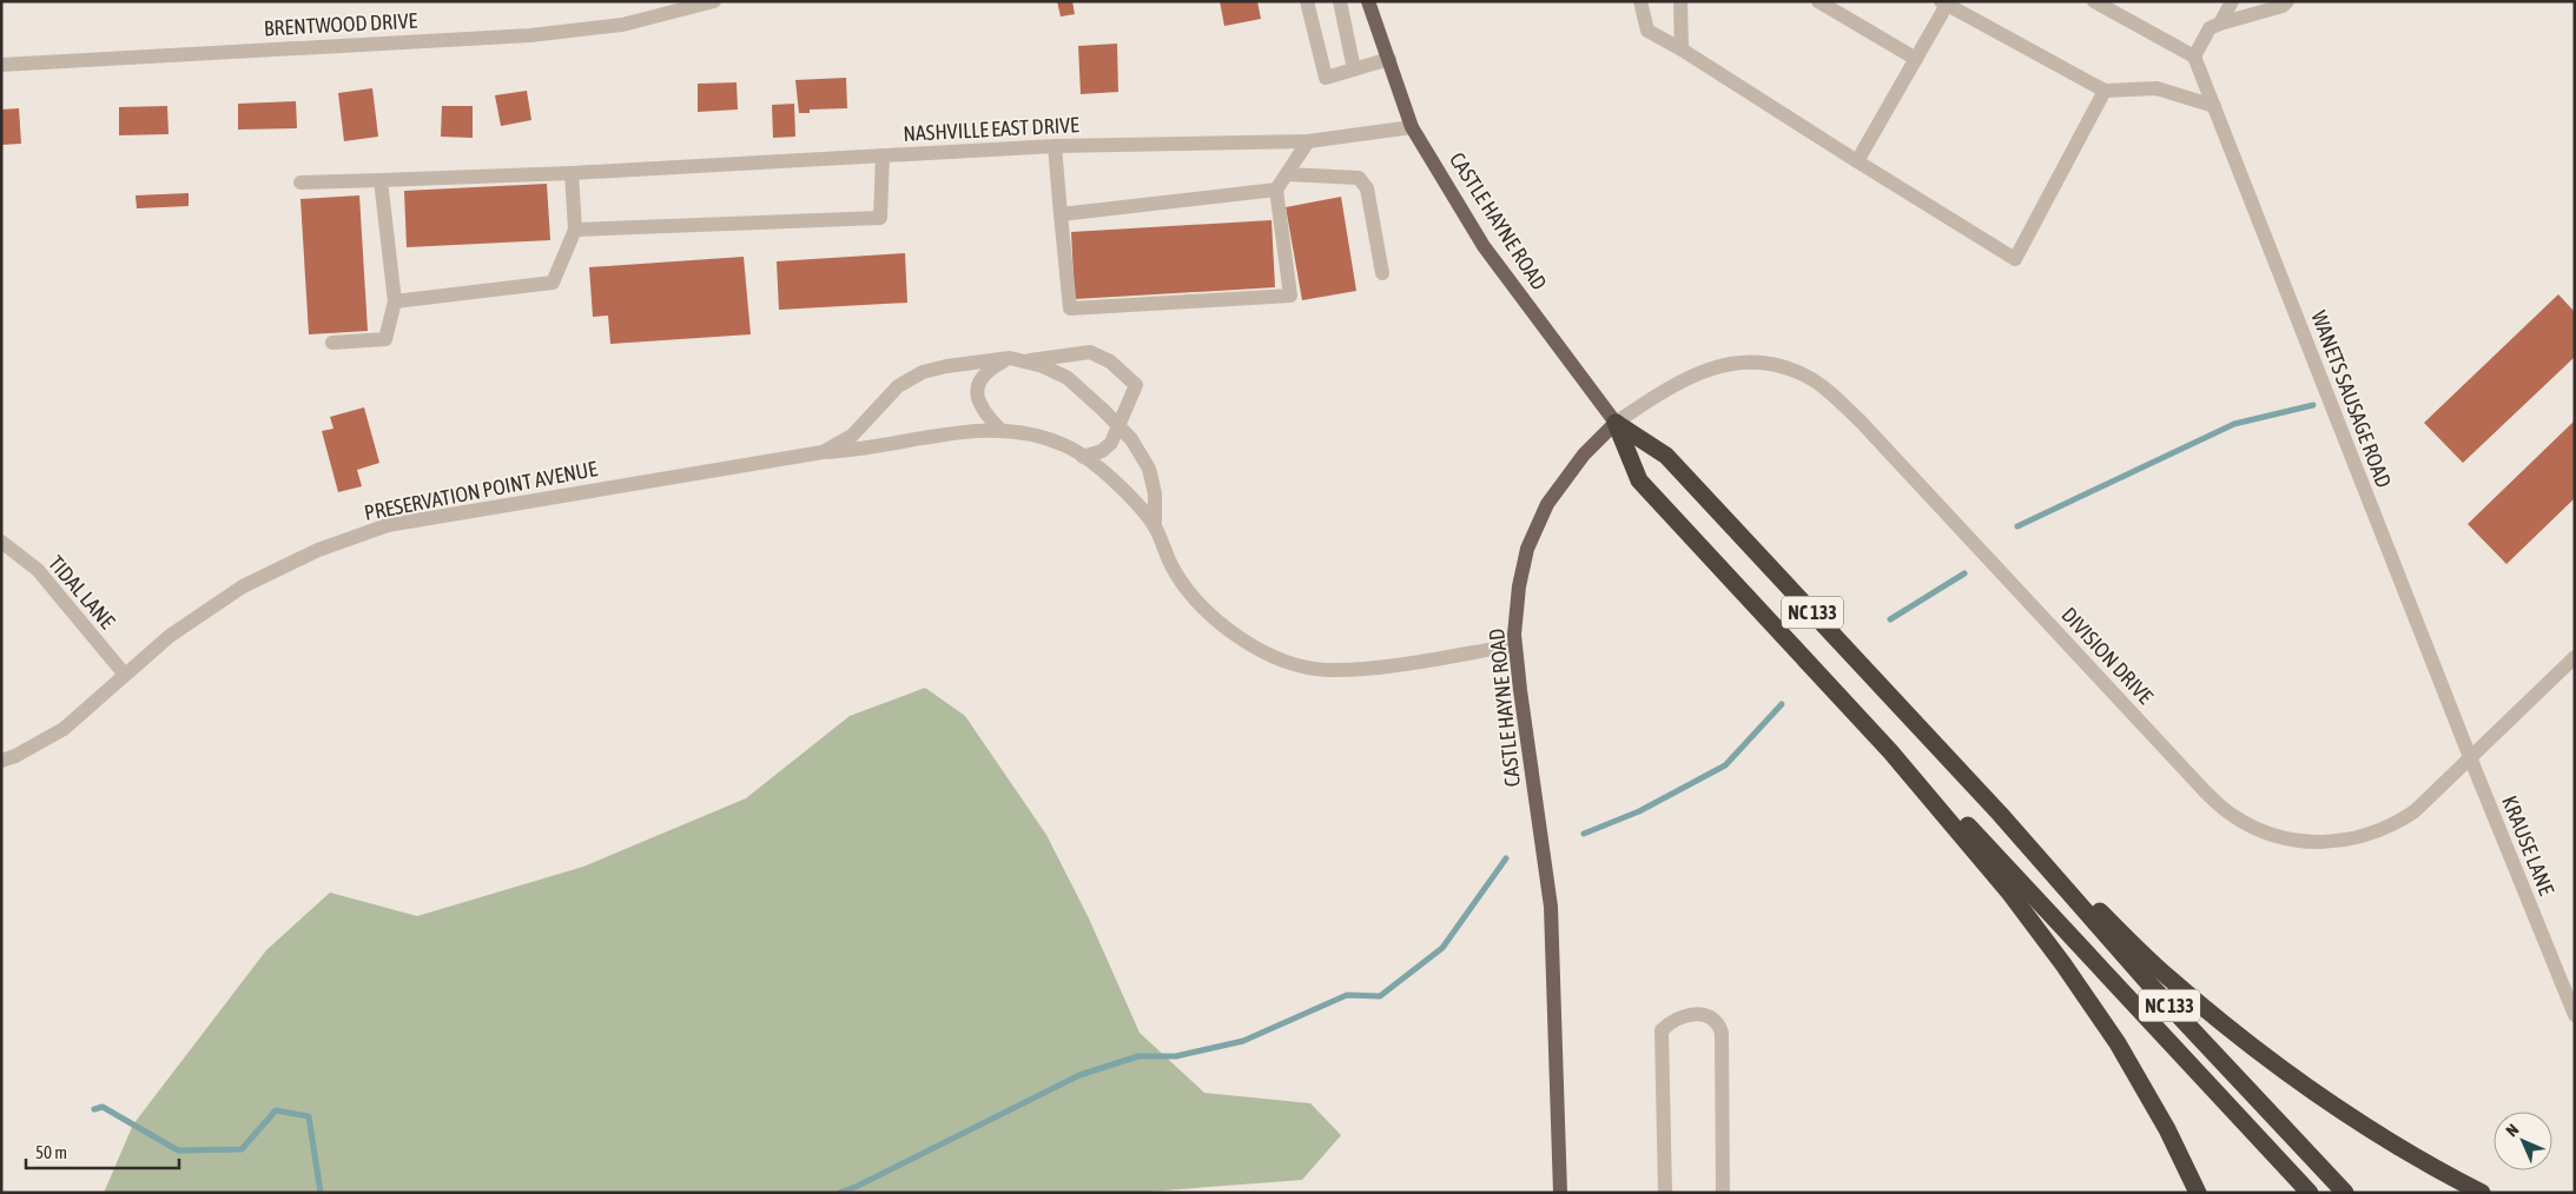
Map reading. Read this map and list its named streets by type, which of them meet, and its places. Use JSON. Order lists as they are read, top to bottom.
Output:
{
  "streets": {
    "highway": ["NC 133"],
    "main road": ["CASTLE HAYNE ROAD"],
    "street": [
      "BRENTWOOD DRIVE",
      "NASHVILLE EAST DRIVE",
      "WANETS SAUSAGE ROAD",
      "PRESERVATION POINT AVENUE",
      "TIDAL LANE",
      "DIVISION DRIVE",
      "KRAUSE LANE"
    ]
  },
  "crossings": [
    ["NASHVILLE EAST DRIVE", "CASTLE HAYNE ROAD"],
    ["CASTLE HAYNE ROAD", "PRESERVATION POINT AVENUE"],
    ["CASTLE HAYNE ROAD", "NC 133"],
    ["CASTLE HAYNE ROAD", "DIVISION DRIVE"],
    ["WANETS SAUSAGE ROAD", "DIVISION DRIVE"],
    ["WANETS SAUSAGE ROAD", "KRAUSE LANE"],
    ["PRESERVATION POINT AVENUE", "TIDAL LANE"],
    ["NC 133", "DIVISION DRIVE"],
    ["DIVISION DRIVE", "KRAUSE LANE"]
  ],
  "scale_bar": "50 m",
  "north": "top left"
}
